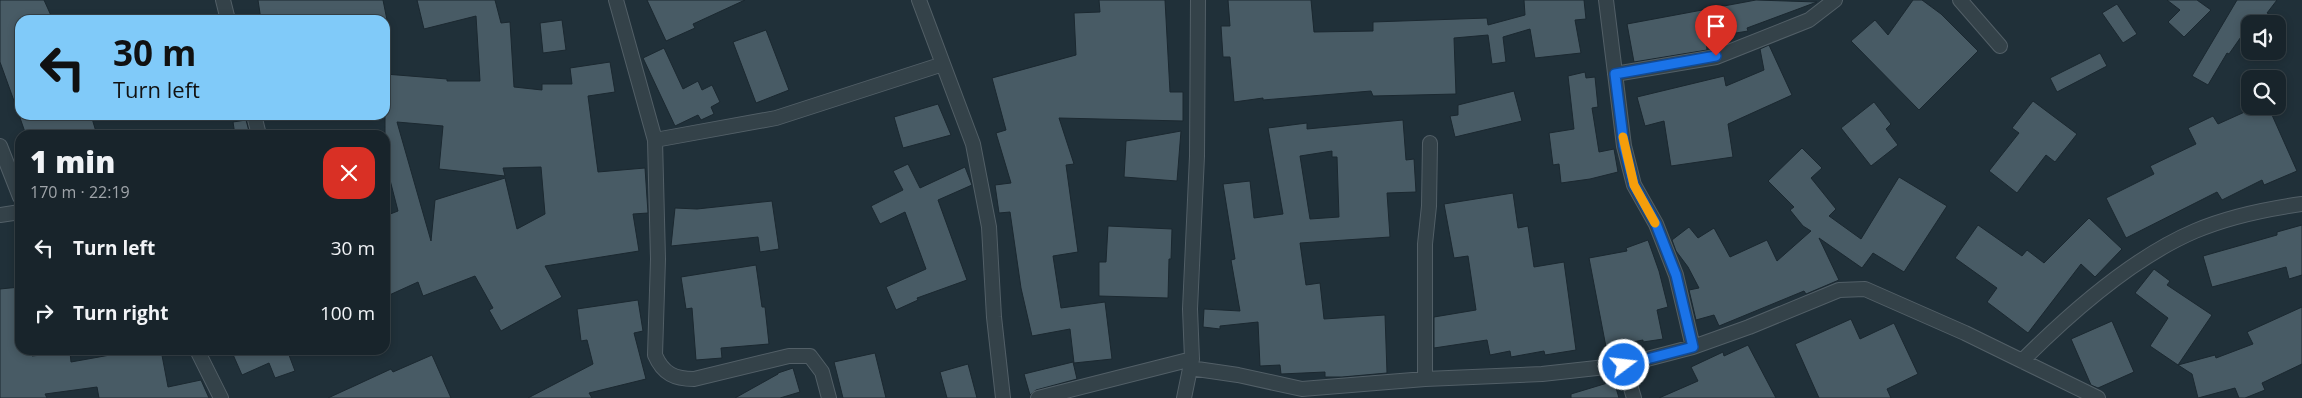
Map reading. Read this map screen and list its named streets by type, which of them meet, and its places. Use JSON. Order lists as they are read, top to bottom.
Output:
{
  "page": {
    "turn": ["30 m", "Turn left"],
    "heading": ["1 min", "170 m · 22:19"],
    "list": [
      {
        "name": "Turn left",
        "value": "30 m"
      },
      {
        "name": "Turn right",
        "value": "100 m"
      }
    ]
  }
}
